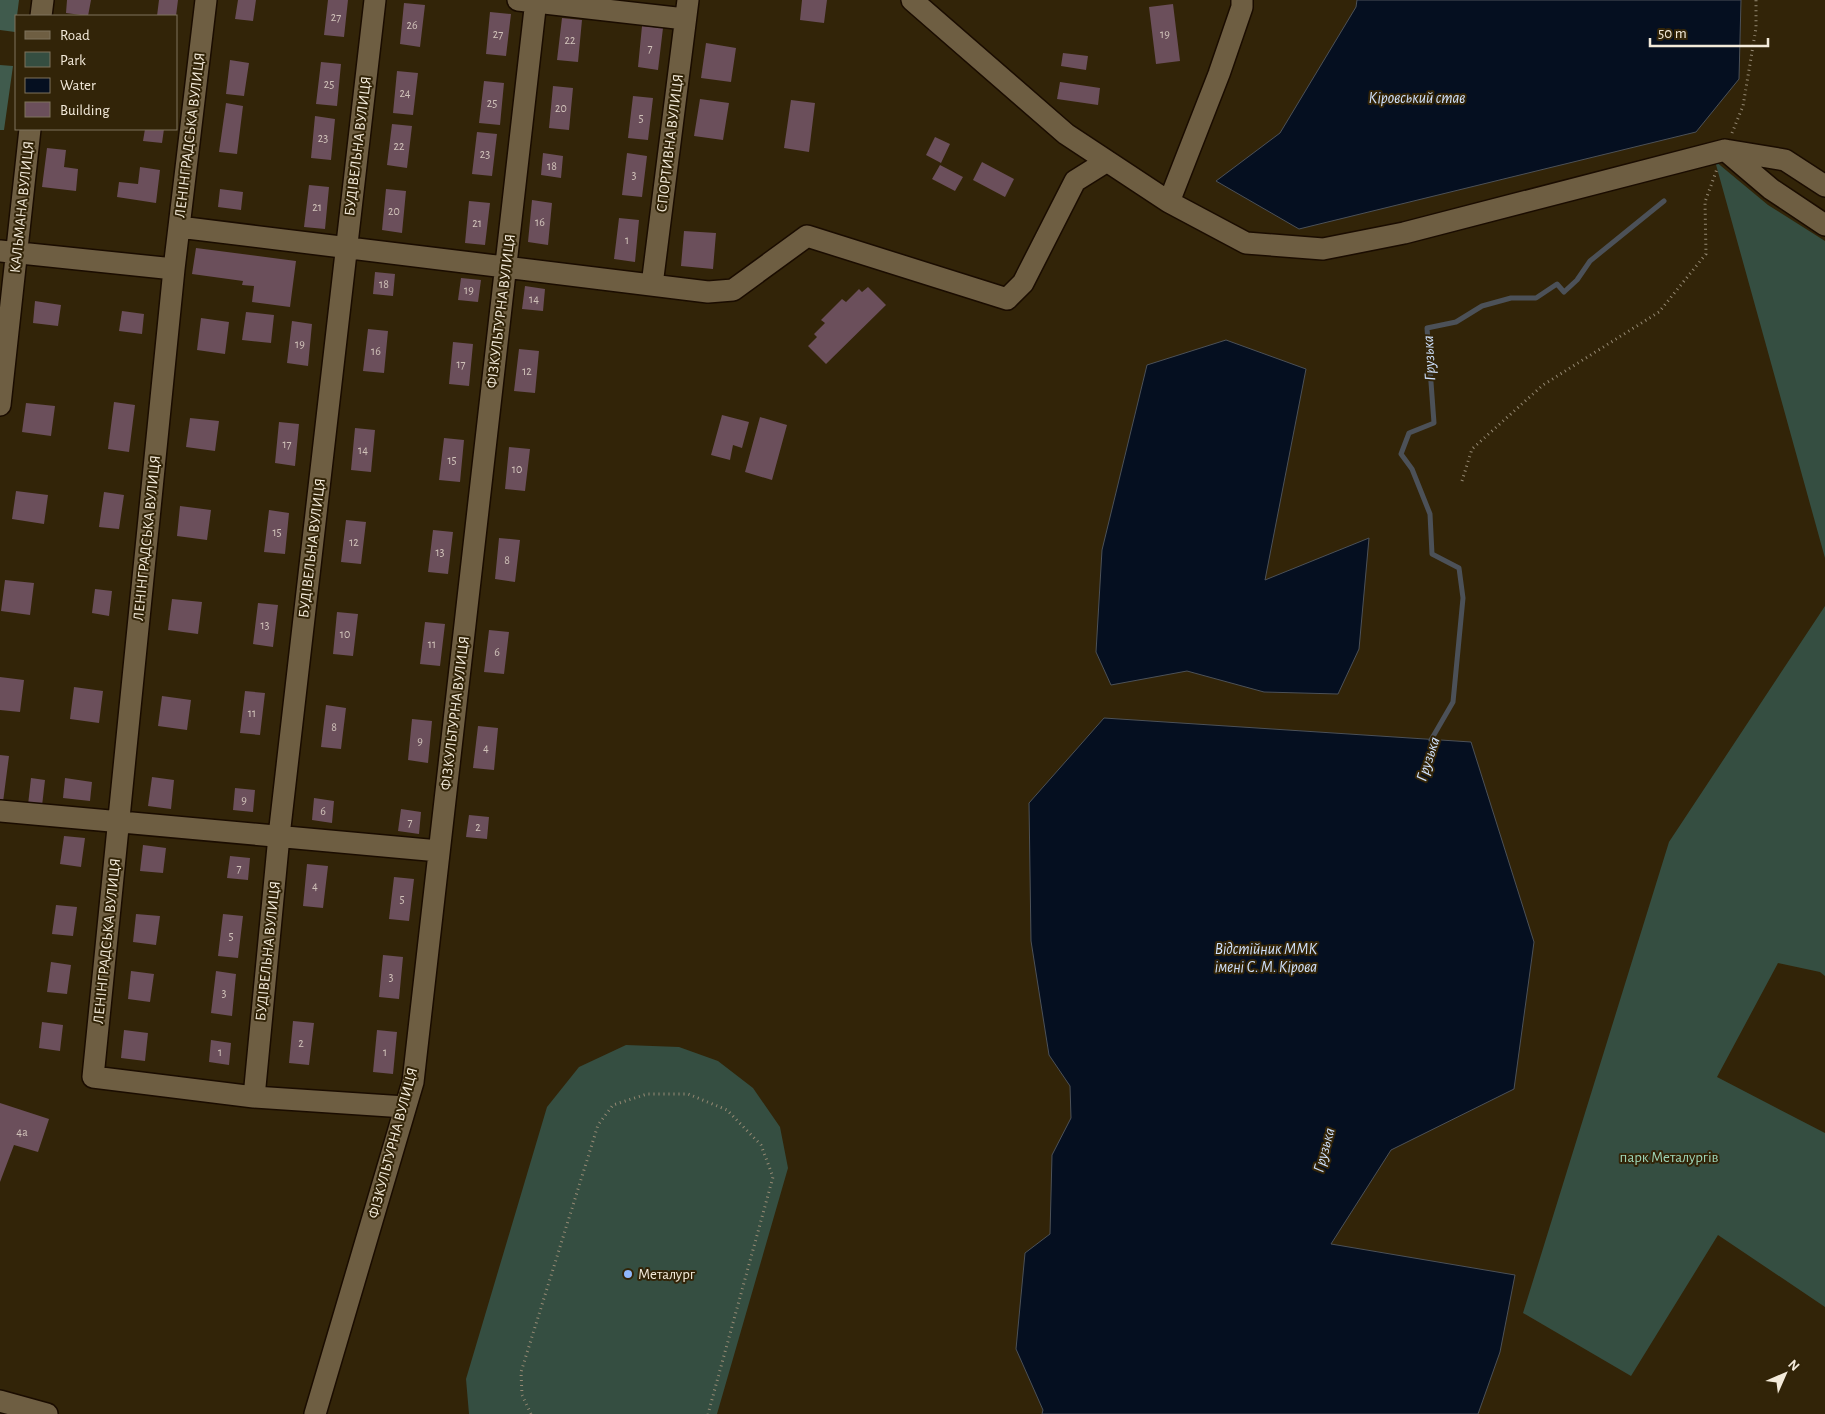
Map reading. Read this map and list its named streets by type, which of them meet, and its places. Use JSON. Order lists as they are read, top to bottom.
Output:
{
  "streets": {
    "street": [
      "ЛЕНІНГРАДСЬКА ВУЛИЦЯ",
      "СПОРТИВНА ВУЛИЦЯ",
      "БУДІВЕЛЬНА ВУЛИЦЯ",
      "КАЛЬМАНА ВУЛИЦЯ",
      "ФIЗКУЛЬТУРНА ВУЛИЦЯ"
    ]
  },
  "crossings": [
    ["ЛЕНІНГРАДСЬКА ВУЛИЦЯ", "БУДІВЕЛЬНА ВУЛИЦЯ"]
  ],
  "water": ["Кіровський став", "Грузька", "Відстійник ММК імені С. М. Кірова"],
  "parks": ["парк Металургів"],
  "places": ["Металург"],
  "house_numbers": [
    "27",
    "26",
    "27",
    "19",
    "22",
    "7",
    "25",
    "24",
    "25",
    "20",
    "5",
    "23",
    "22",
    "23",
    "18",
    "3",
    "21",
    "20",
    "16",
    "21",
    "1",
    "18",
    "19",
    "14",
    "19",
    "16",
    "17",
    "12",
    "17",
    "14",
    "15",
    "10",
    "15",
    "12",
    "13",
    "8",
    "13",
    "10",
    "11",
    "6",
    "11",
    "8",
    "9",
    "4",
    "9",
    "6",
    "7",
    "2",
    "7",
    "4",
    "5",
    "5",
    "3",
    "3",
    "2",
    "1",
    "1",
    "4а"
  ],
  "legend": [
    "Road",
    "Park",
    "Water",
    "Building"
  ],
  "scale_bar": "50 m",
  "north": "top right"
}
